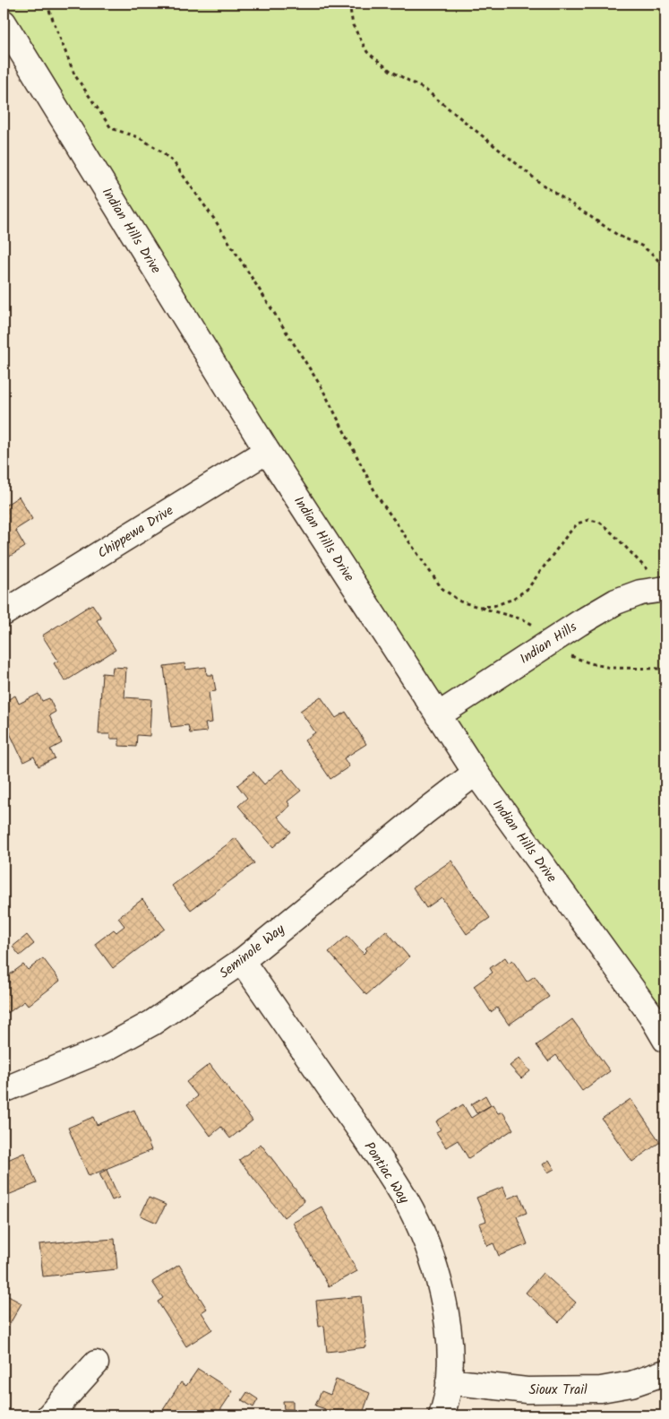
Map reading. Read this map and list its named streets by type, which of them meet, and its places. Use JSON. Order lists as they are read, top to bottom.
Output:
{
  "streets": {
    "street": [
      "Indian Hills Drive",
      "Chippewa Drive",
      "Indian Hills",
      "Seminole Way",
      "Pontiac Way",
      "Sioux Trail"
    ]
  },
  "crossings": [
    ["Indian Hills Drive", "Chippewa Drive"],
    ["Indian Hills Drive", "Indian Hills"],
    ["Indian Hills Drive", "Seminole Way"],
    ["Seminole Way", "Pontiac Way"],
    ["Pontiac Way", "Sioux Trail"]
  ]
}
